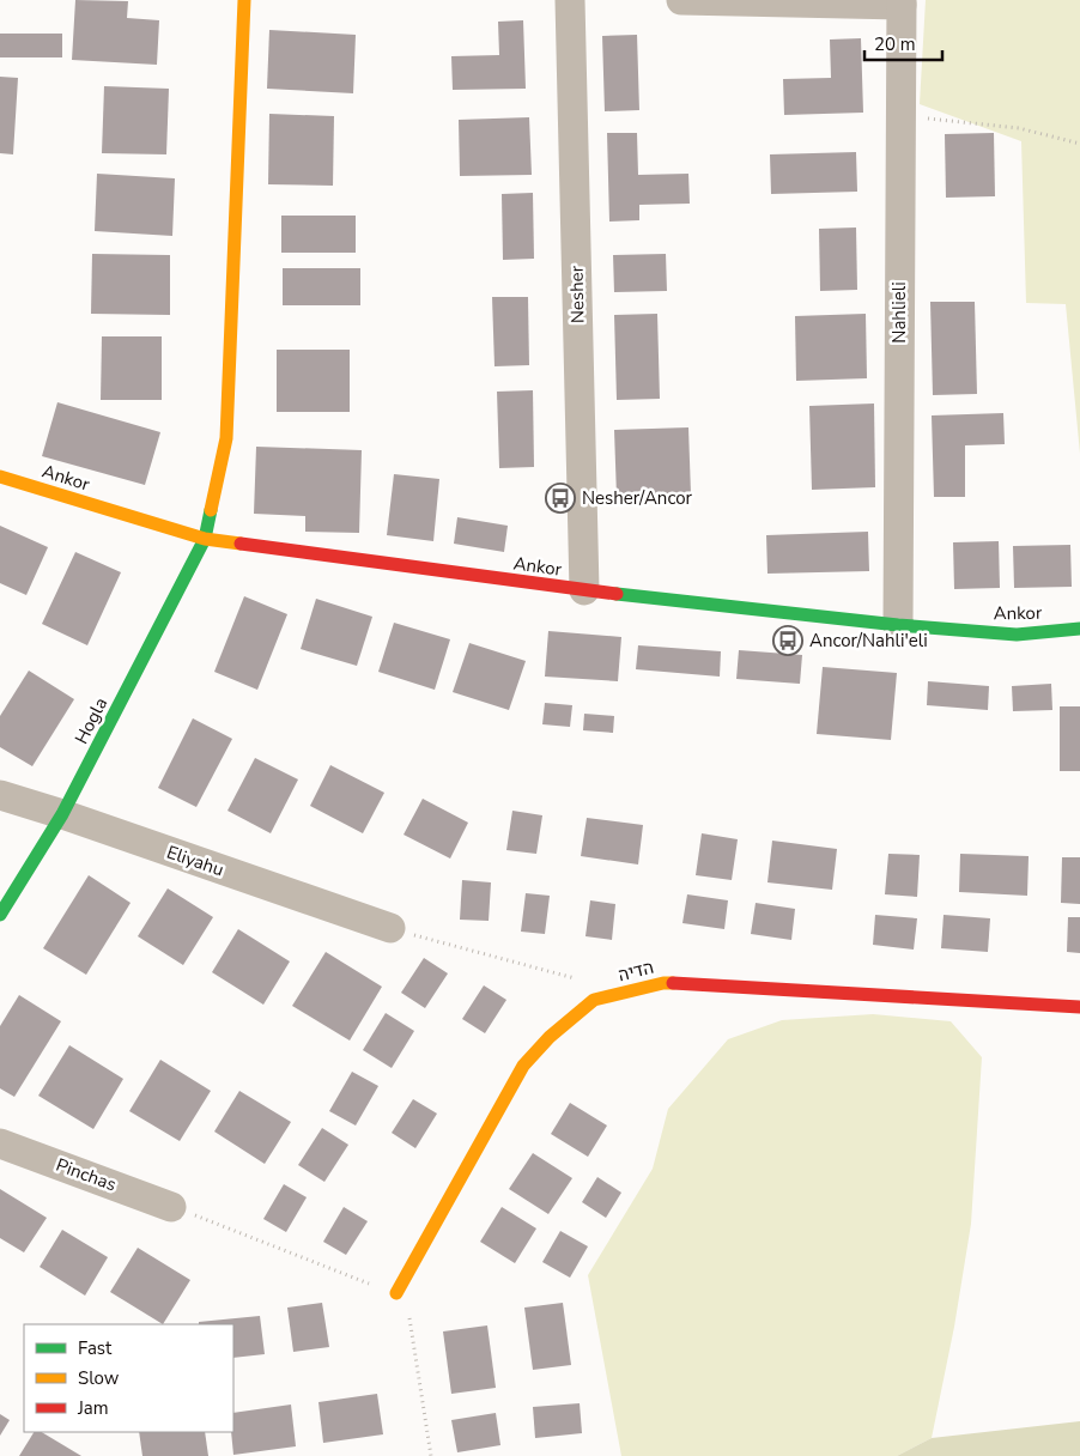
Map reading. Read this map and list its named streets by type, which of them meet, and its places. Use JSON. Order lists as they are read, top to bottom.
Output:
{
  "streets": {
    "street": [
      "Nesher",
      "Nahlieli",
      "Ankor",
      "Hogla",
      "Eliyahu",
      "הדיה",
      "Pinchas"
    ]
  },
  "crossings": [
    ["Nesher", "Ankor"],
    ["Nahlieli", "Ankor"],
    ["Ankor", "Hogla"],
    ["Hogla", "Eliyahu"]
  ],
  "places": {
    "bus stop": ["Nesher/Ancor", "Ancor/Nahli'eli"]
  },
  "legend": ["Fast", "Slow", "Jam"],
  "scale_bar": "20 m"
}
